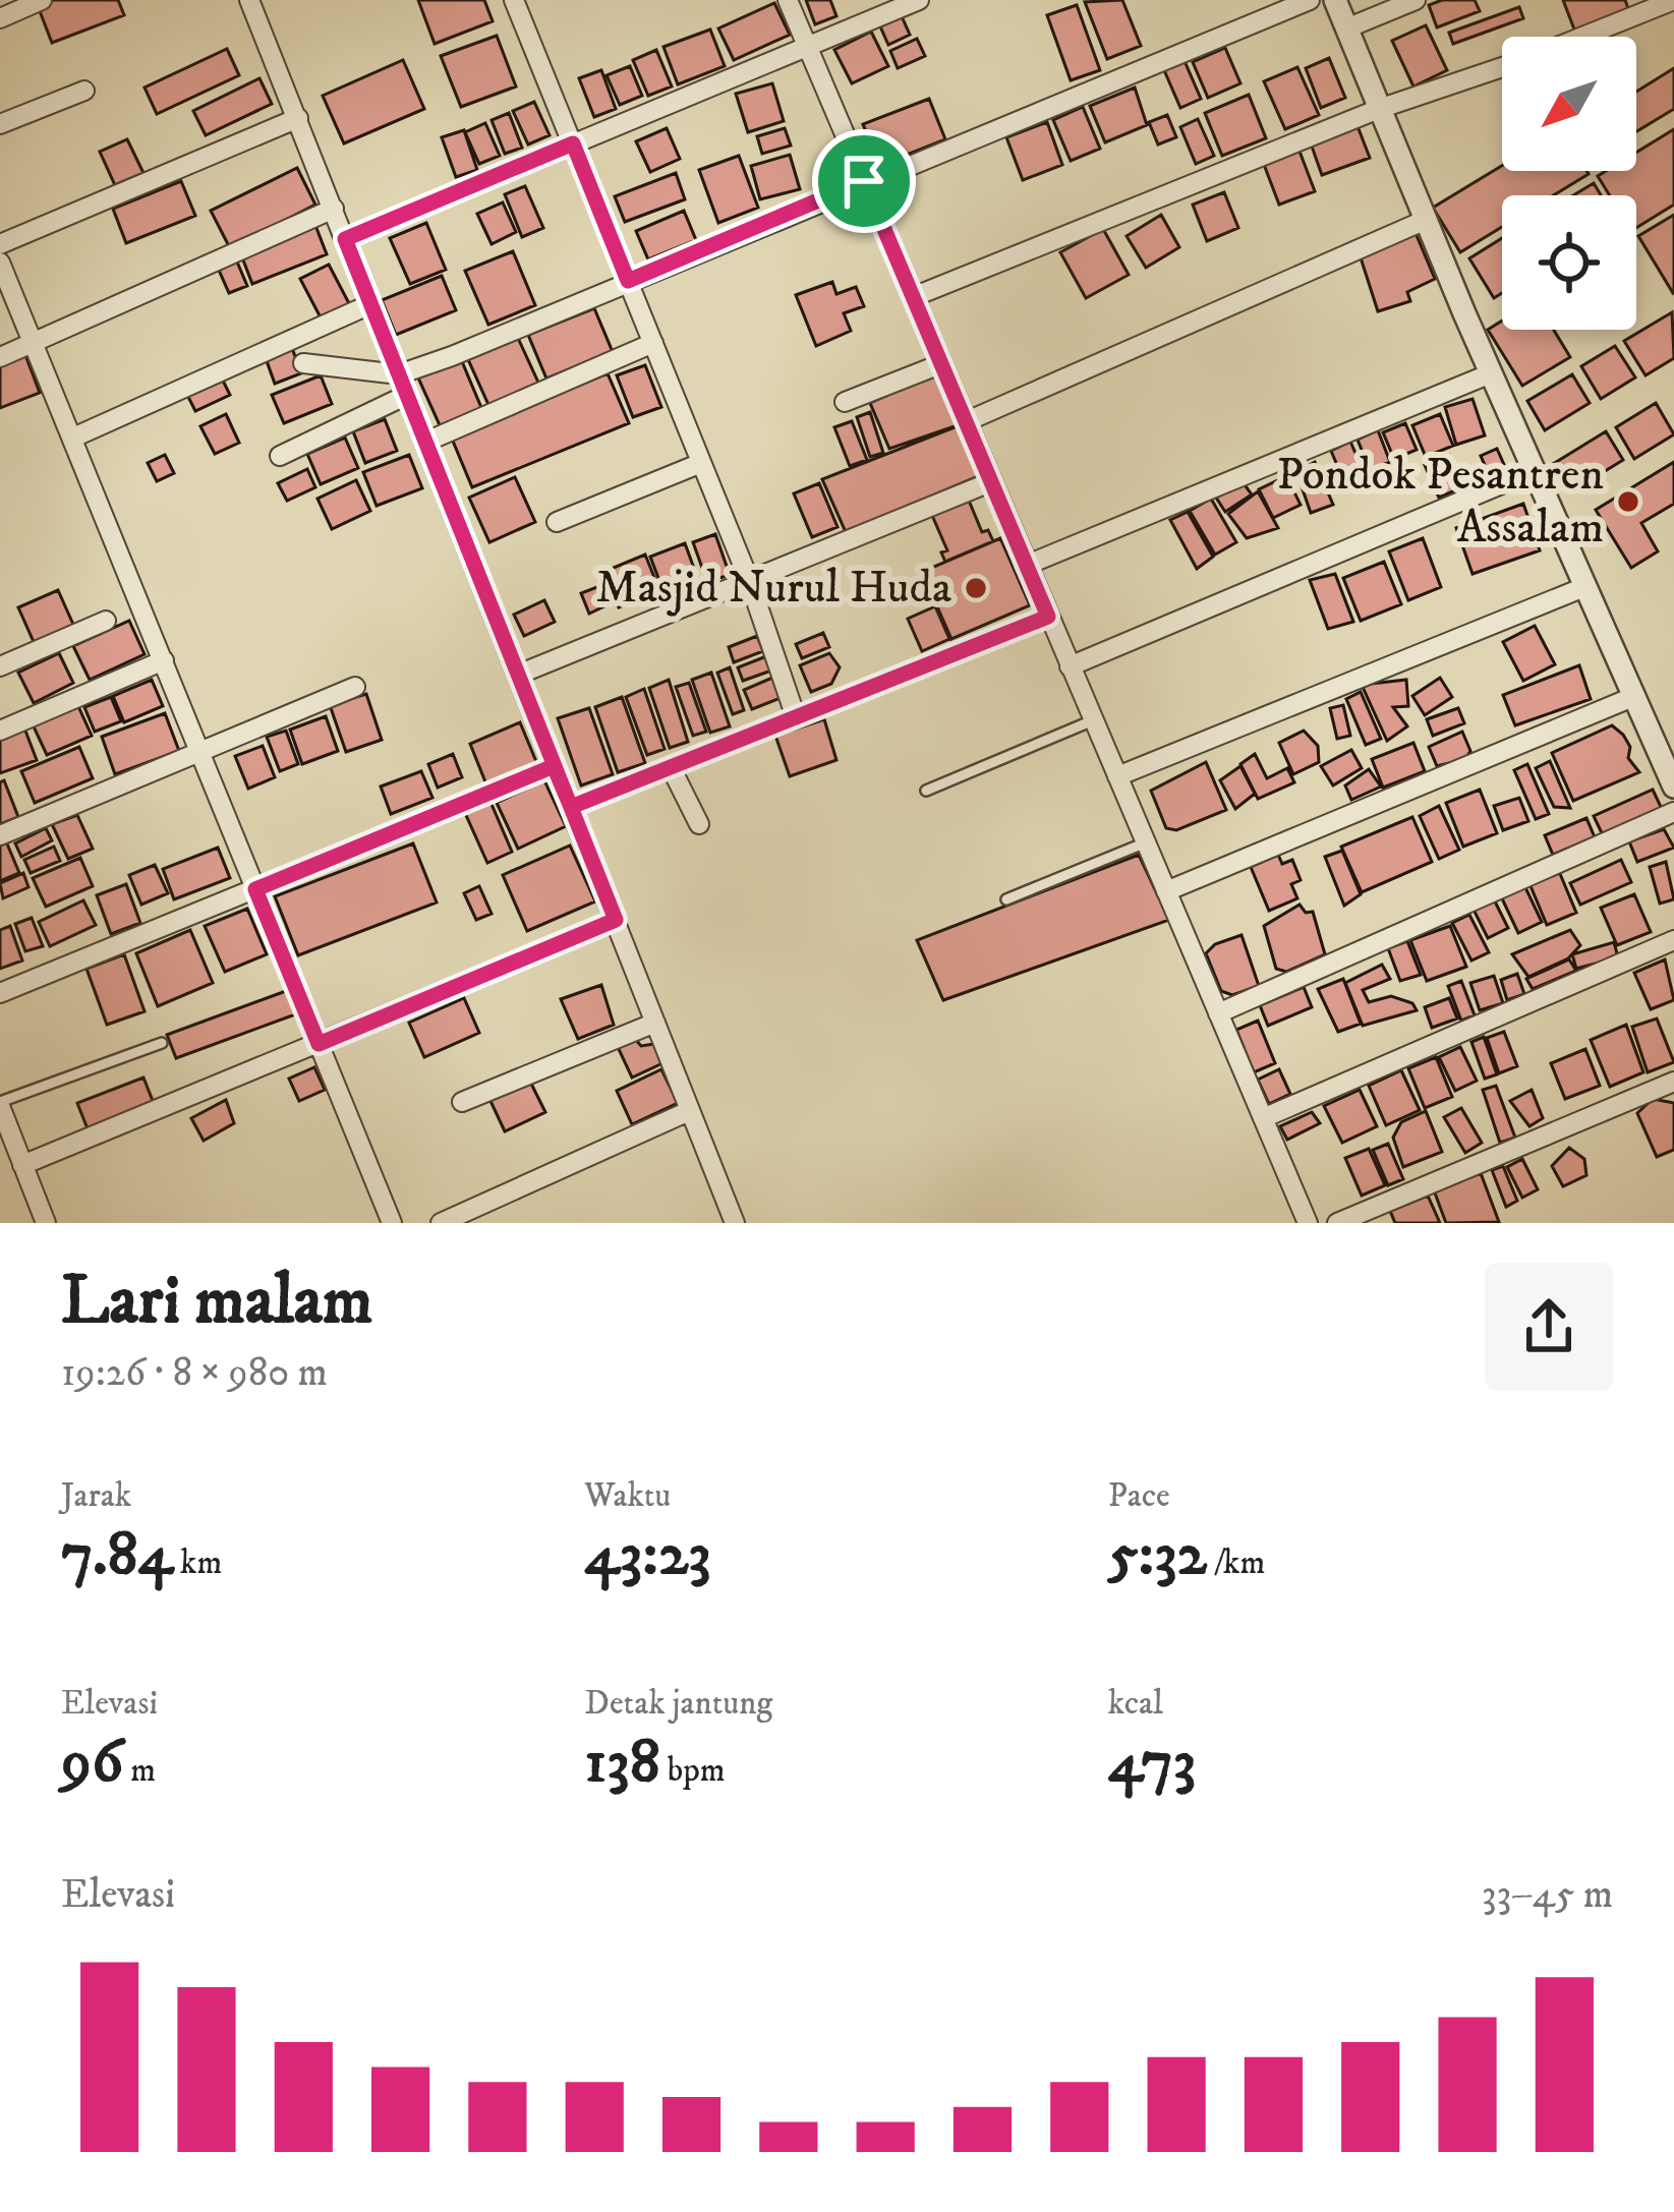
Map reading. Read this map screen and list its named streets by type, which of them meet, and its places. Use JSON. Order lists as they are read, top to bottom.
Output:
{
  "places": ["Pondok Pesantren Assalam", "Masjid Nurul Huda"],
  "north": "bottom left",
  "page": {
    "heading": ["Lari malam", "19:26 · 8 × 980 m"],
    "stats": [
      ["Jarak", "7.84 km"],
      ["Waktu", "43:23"],
      ["Pace", "5:32 /km"],
      ["Elevasi", "96 m"],
      ["Detak jantung", "138 bpm"],
      ["kcal", "473"]
    ],
    "chart": ["Elevasi", "33–45 m"]
  }
}
